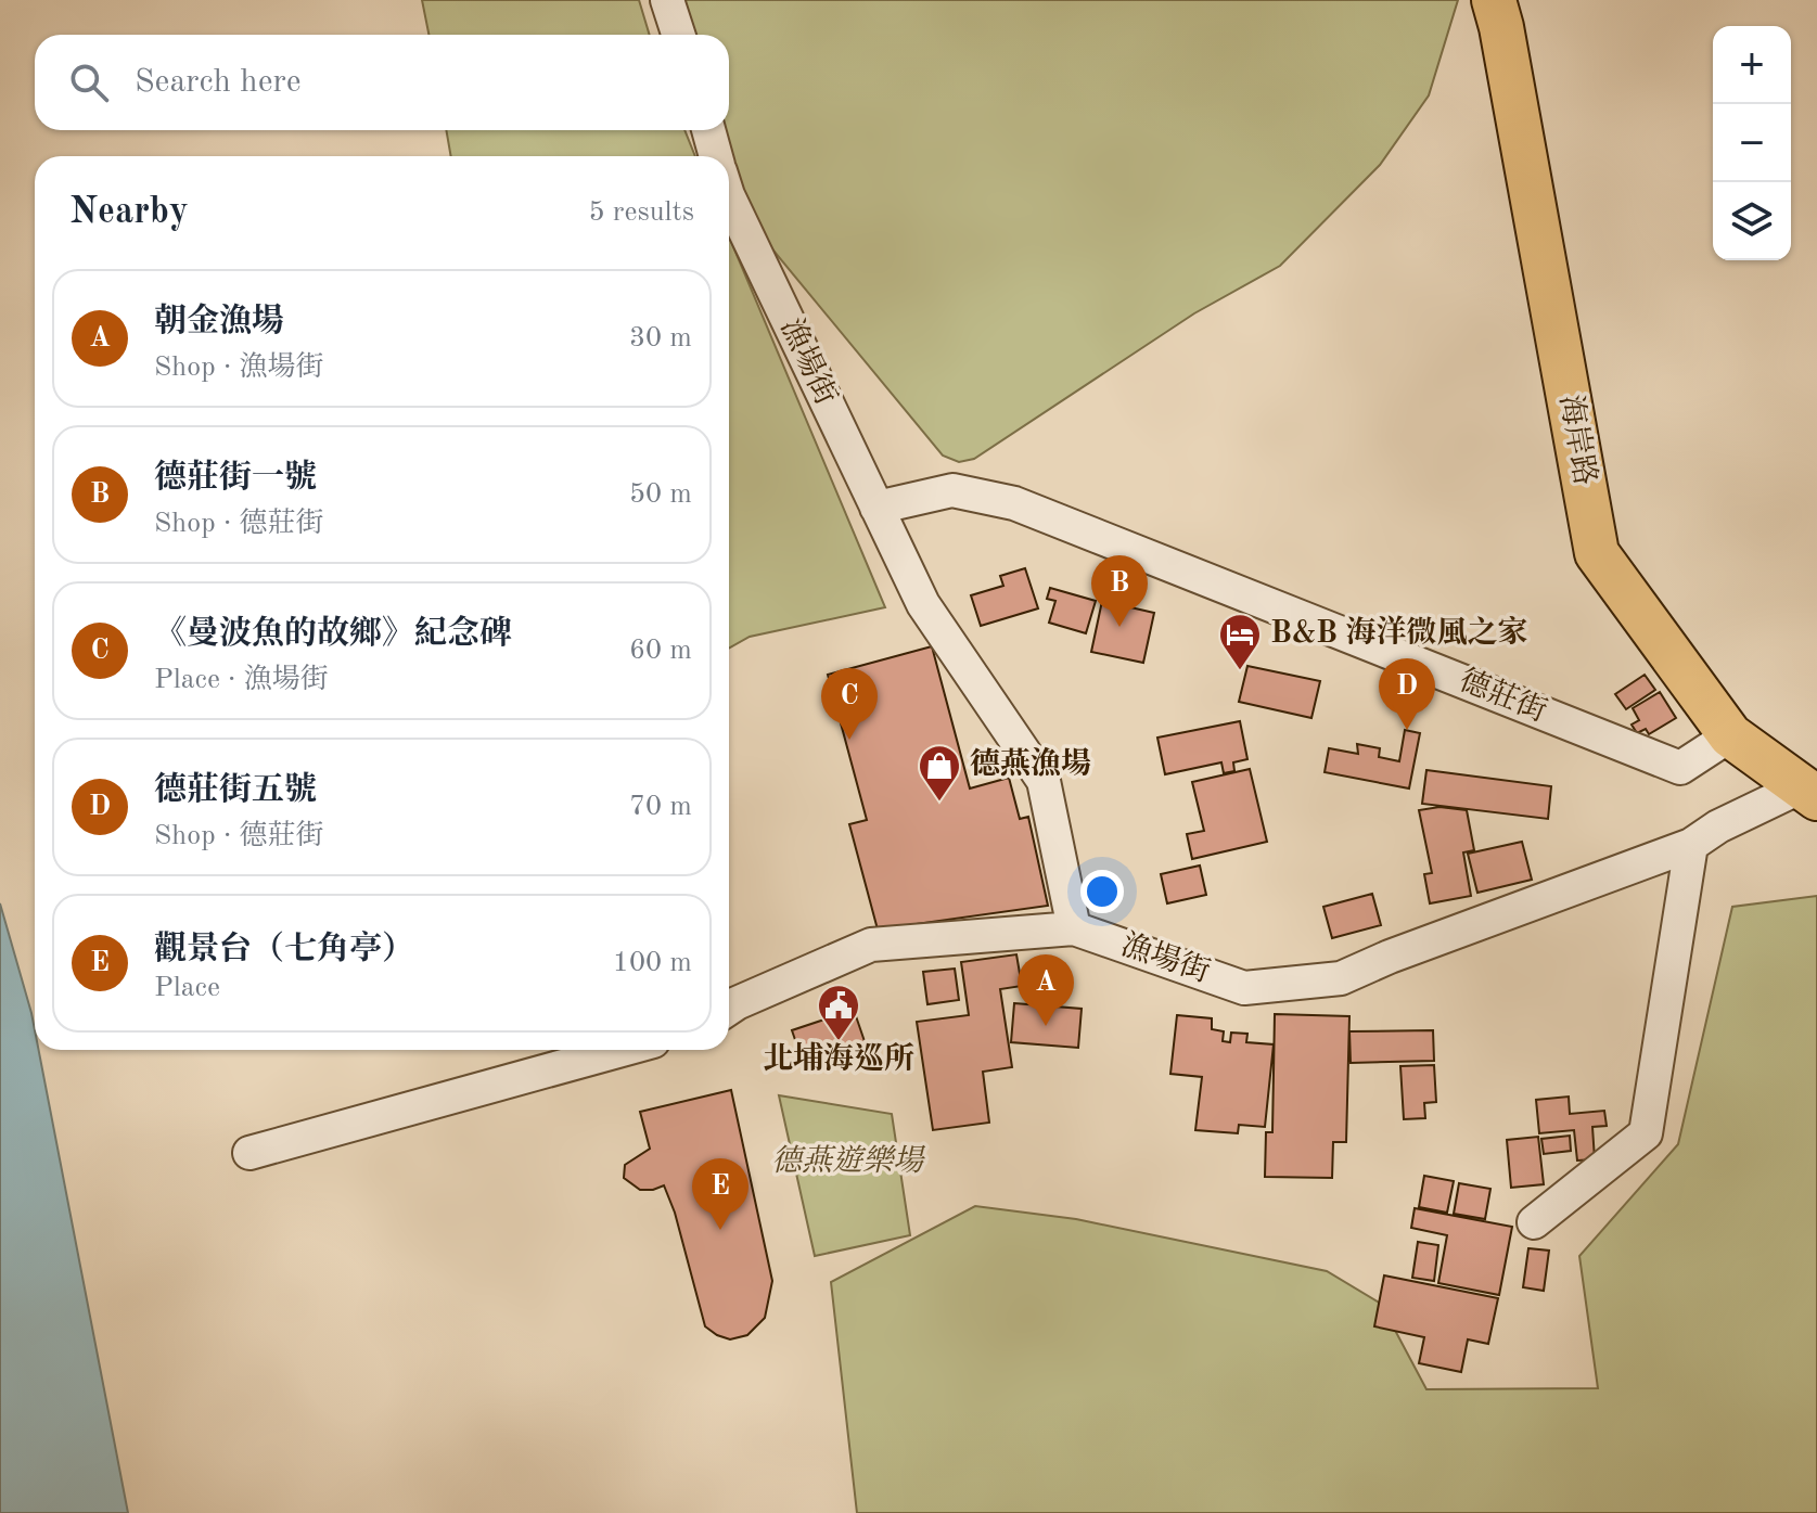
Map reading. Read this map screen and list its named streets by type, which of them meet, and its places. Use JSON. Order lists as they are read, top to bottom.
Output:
{
  "streets": {
    "main road": ["海岸路"],
    "street": ["漁場街", "德莊街"]
  },
  "crossings": [
    ["漁場街", "海岸路"],
    ["漁場街", "德莊街"],
    ["海岸路", "德莊街"]
  ],
  "parks": ["德燕遊樂場"],
  "places": {
    "hotel": ["B&B 海洋微風之家"],
    "shop": ["德燕漁場"],
    "public building": ["北埔海巡所"]
  },
  "page": {
    "map_buttons": ["+", "−"],
    "search": "Search here",
    "heading": ["Nearby", "5 results"],
    "list": [
      {
        "mark": "A",
        "name": "朝金漁場",
        "note": "Shop · 漁場街",
        "value": "30 m"
      },
      {
        "mark": "B",
        "name": "德莊街一號",
        "note": "Shop · 德莊街",
        "value": "50 m"
      },
      {
        "mark": "C",
        "name": "《曼波魚的故鄉》紀念碑",
        "note": "Place · 漁場街",
        "value": "60 m"
      },
      {
        "mark": "D",
        "name": "德莊街五號",
        "note": "Shop · 德莊街",
        "value": "70 m"
      },
      {
        "mark": "E",
        "name": "觀景台（七角亭）",
        "note": "Place",
        "value": "100 m"
      }
    ],
    "pins": [
      "B",
      "D",
      "C",
      "A",
      "E"
    ]
  }
}
